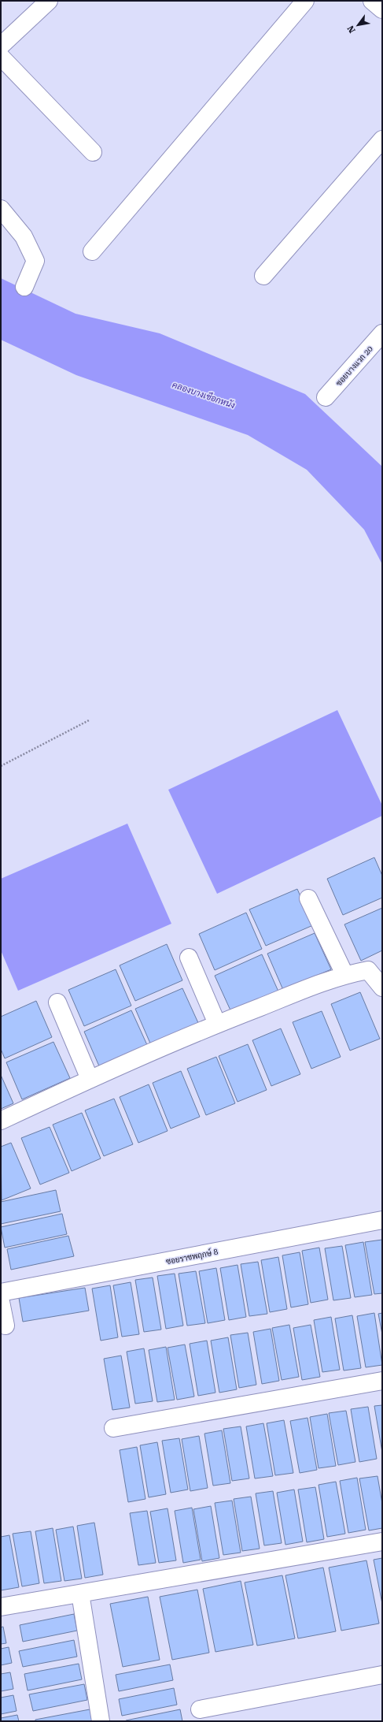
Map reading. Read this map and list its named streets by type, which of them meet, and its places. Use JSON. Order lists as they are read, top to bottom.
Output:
{
  "streets": {
    "street": ["ซอยบางแวก 20", "ซอยราชพฤกษ์ 8"]
  },
  "water": ["คลองบางเชือกหนัง"],
  "north": "bottom left"
}
